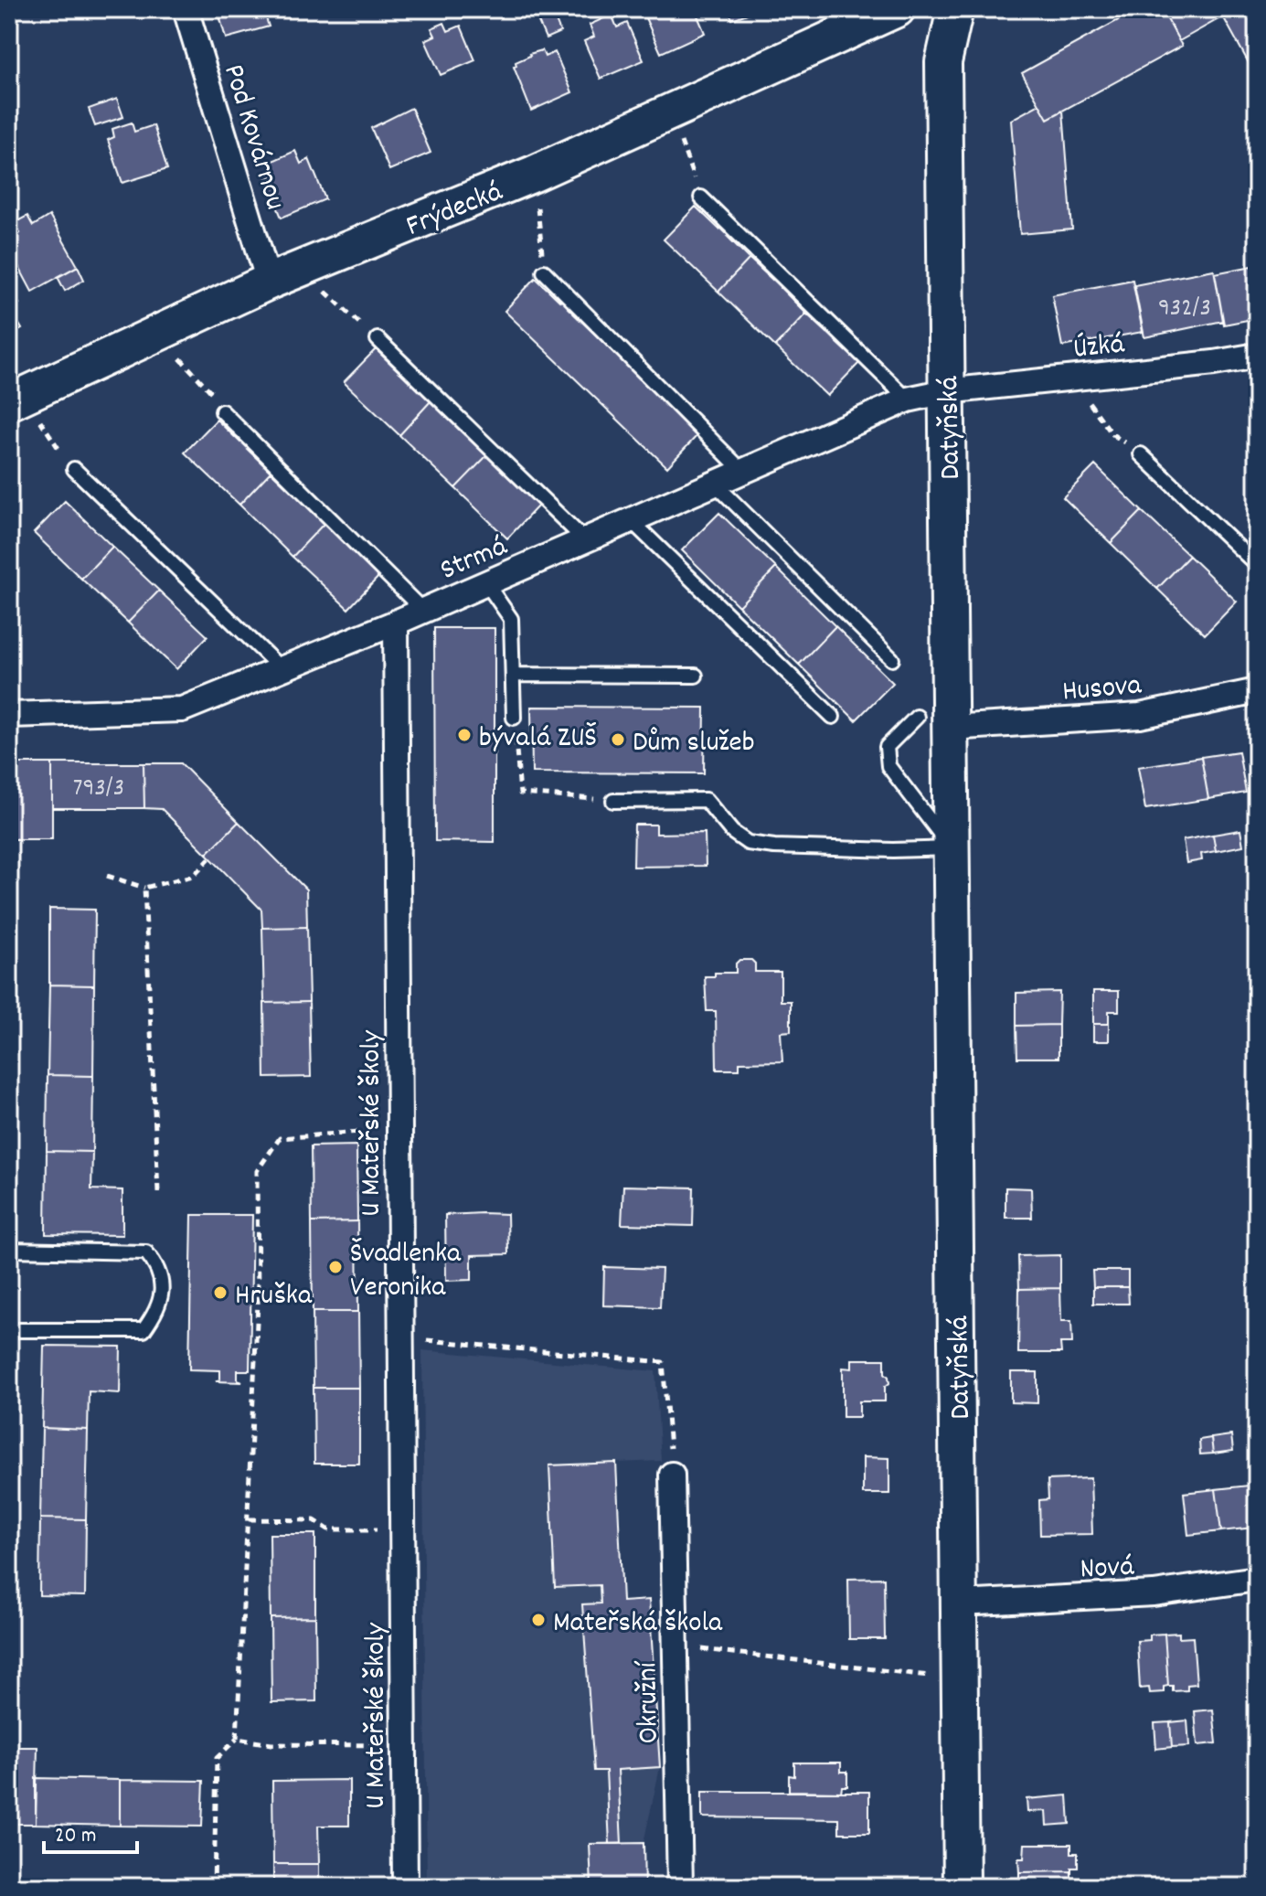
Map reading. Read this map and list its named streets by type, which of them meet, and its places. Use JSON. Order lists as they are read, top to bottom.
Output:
{
  "streets": {
    "main road": ["Frýdecká", "Datyňská"],
    "street": [
      "Pod Kovárnou",
      "Úzká",
      "Strmá",
      "Husova",
      "U Mateřské školy",
      "Nová",
      "Okružní"
    ]
  },
  "crossings": [
    ["Pod Kovárnou", "Frýdecká"],
    ["Úzká", "Datyňská"],
    ["Úzká", "Strmá"],
    ["Datyňská", "Strmá"],
    ["Datyňská", "Husova"],
    ["Datyňská", "Nová"],
    ["Strmá", "U Mateřské školy"]
  ],
  "places": [
    "bývalá ZUŠ",
    "Dům služeb",
    "Švadlenka Veronika",
    "Hruška",
    "Mateřská škola"
  ],
  "house_numbers": ["932/3", "793/3"],
  "scale_bar": "20 m"
}
